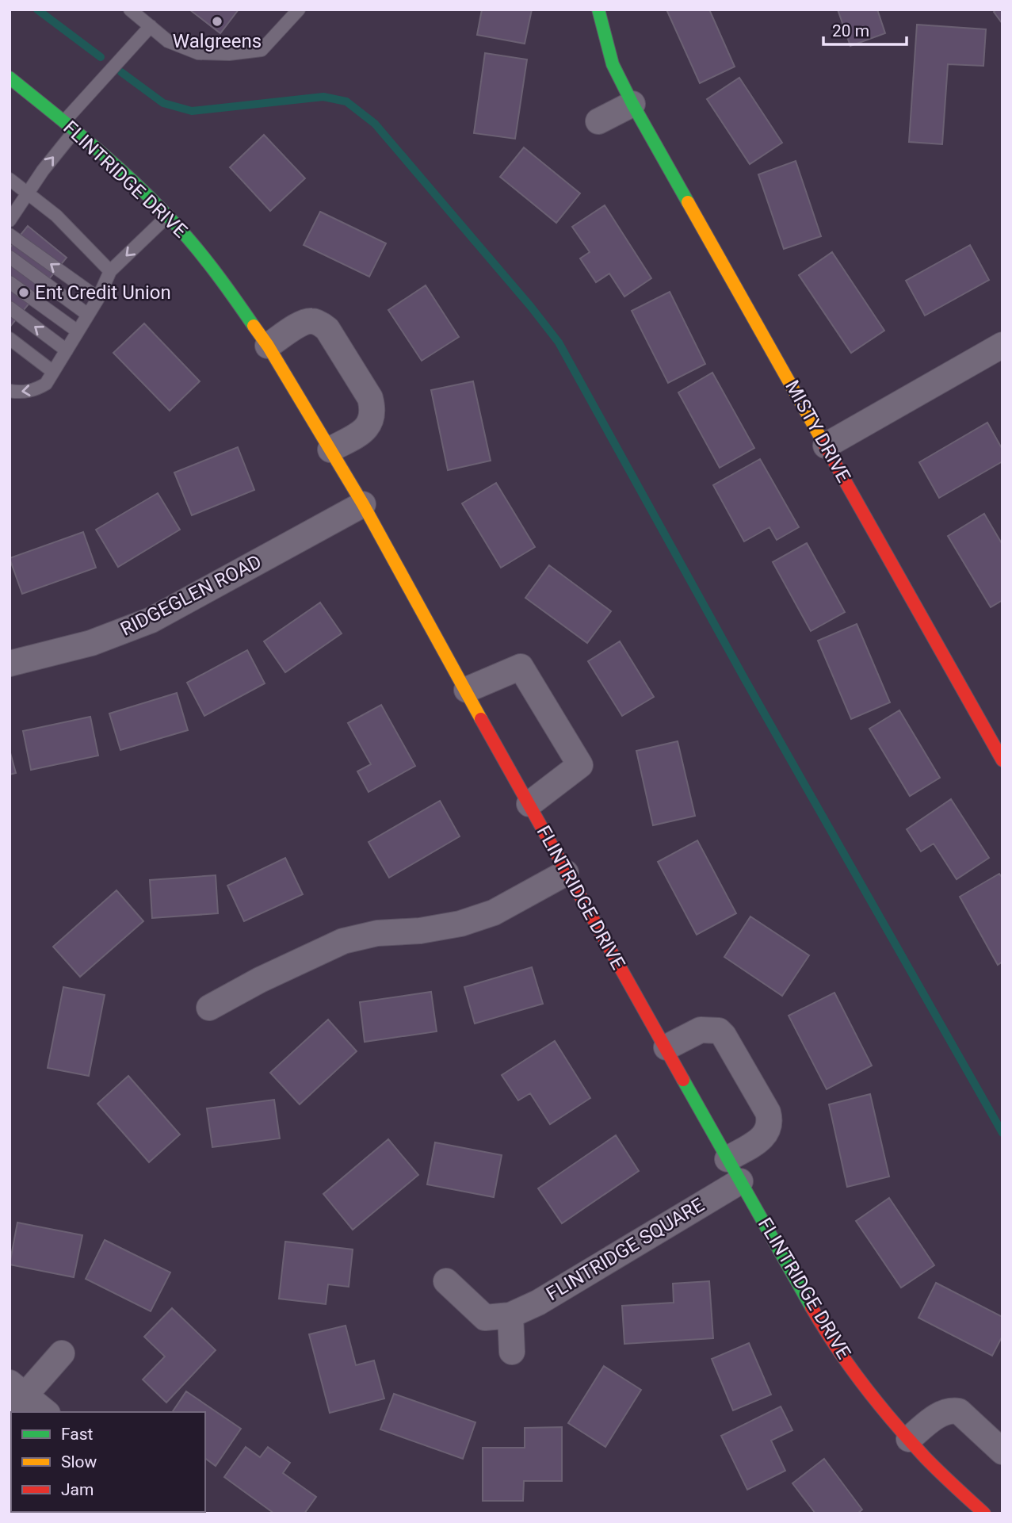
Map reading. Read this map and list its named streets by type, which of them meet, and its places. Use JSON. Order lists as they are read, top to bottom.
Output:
{
  "streets": {
    "street": [
      "FLINTRIDGE DRIVE",
      "MISTY DRIVE",
      "RIDGEGLEN ROAD",
      "FLINTRIDGE SQUARE"
    ]
  },
  "crossings": [
    ["FLINTRIDGE DRIVE", "RIDGEGLEN ROAD"],
    ["FLINTRIDGE DRIVE", "FLINTRIDGE SQUARE"]
  ],
  "places": ["Walgreens", "Ent Credit Union"],
  "legend": ["Fast", "Slow", "Jam"],
  "scale_bar": "20 m"
}
